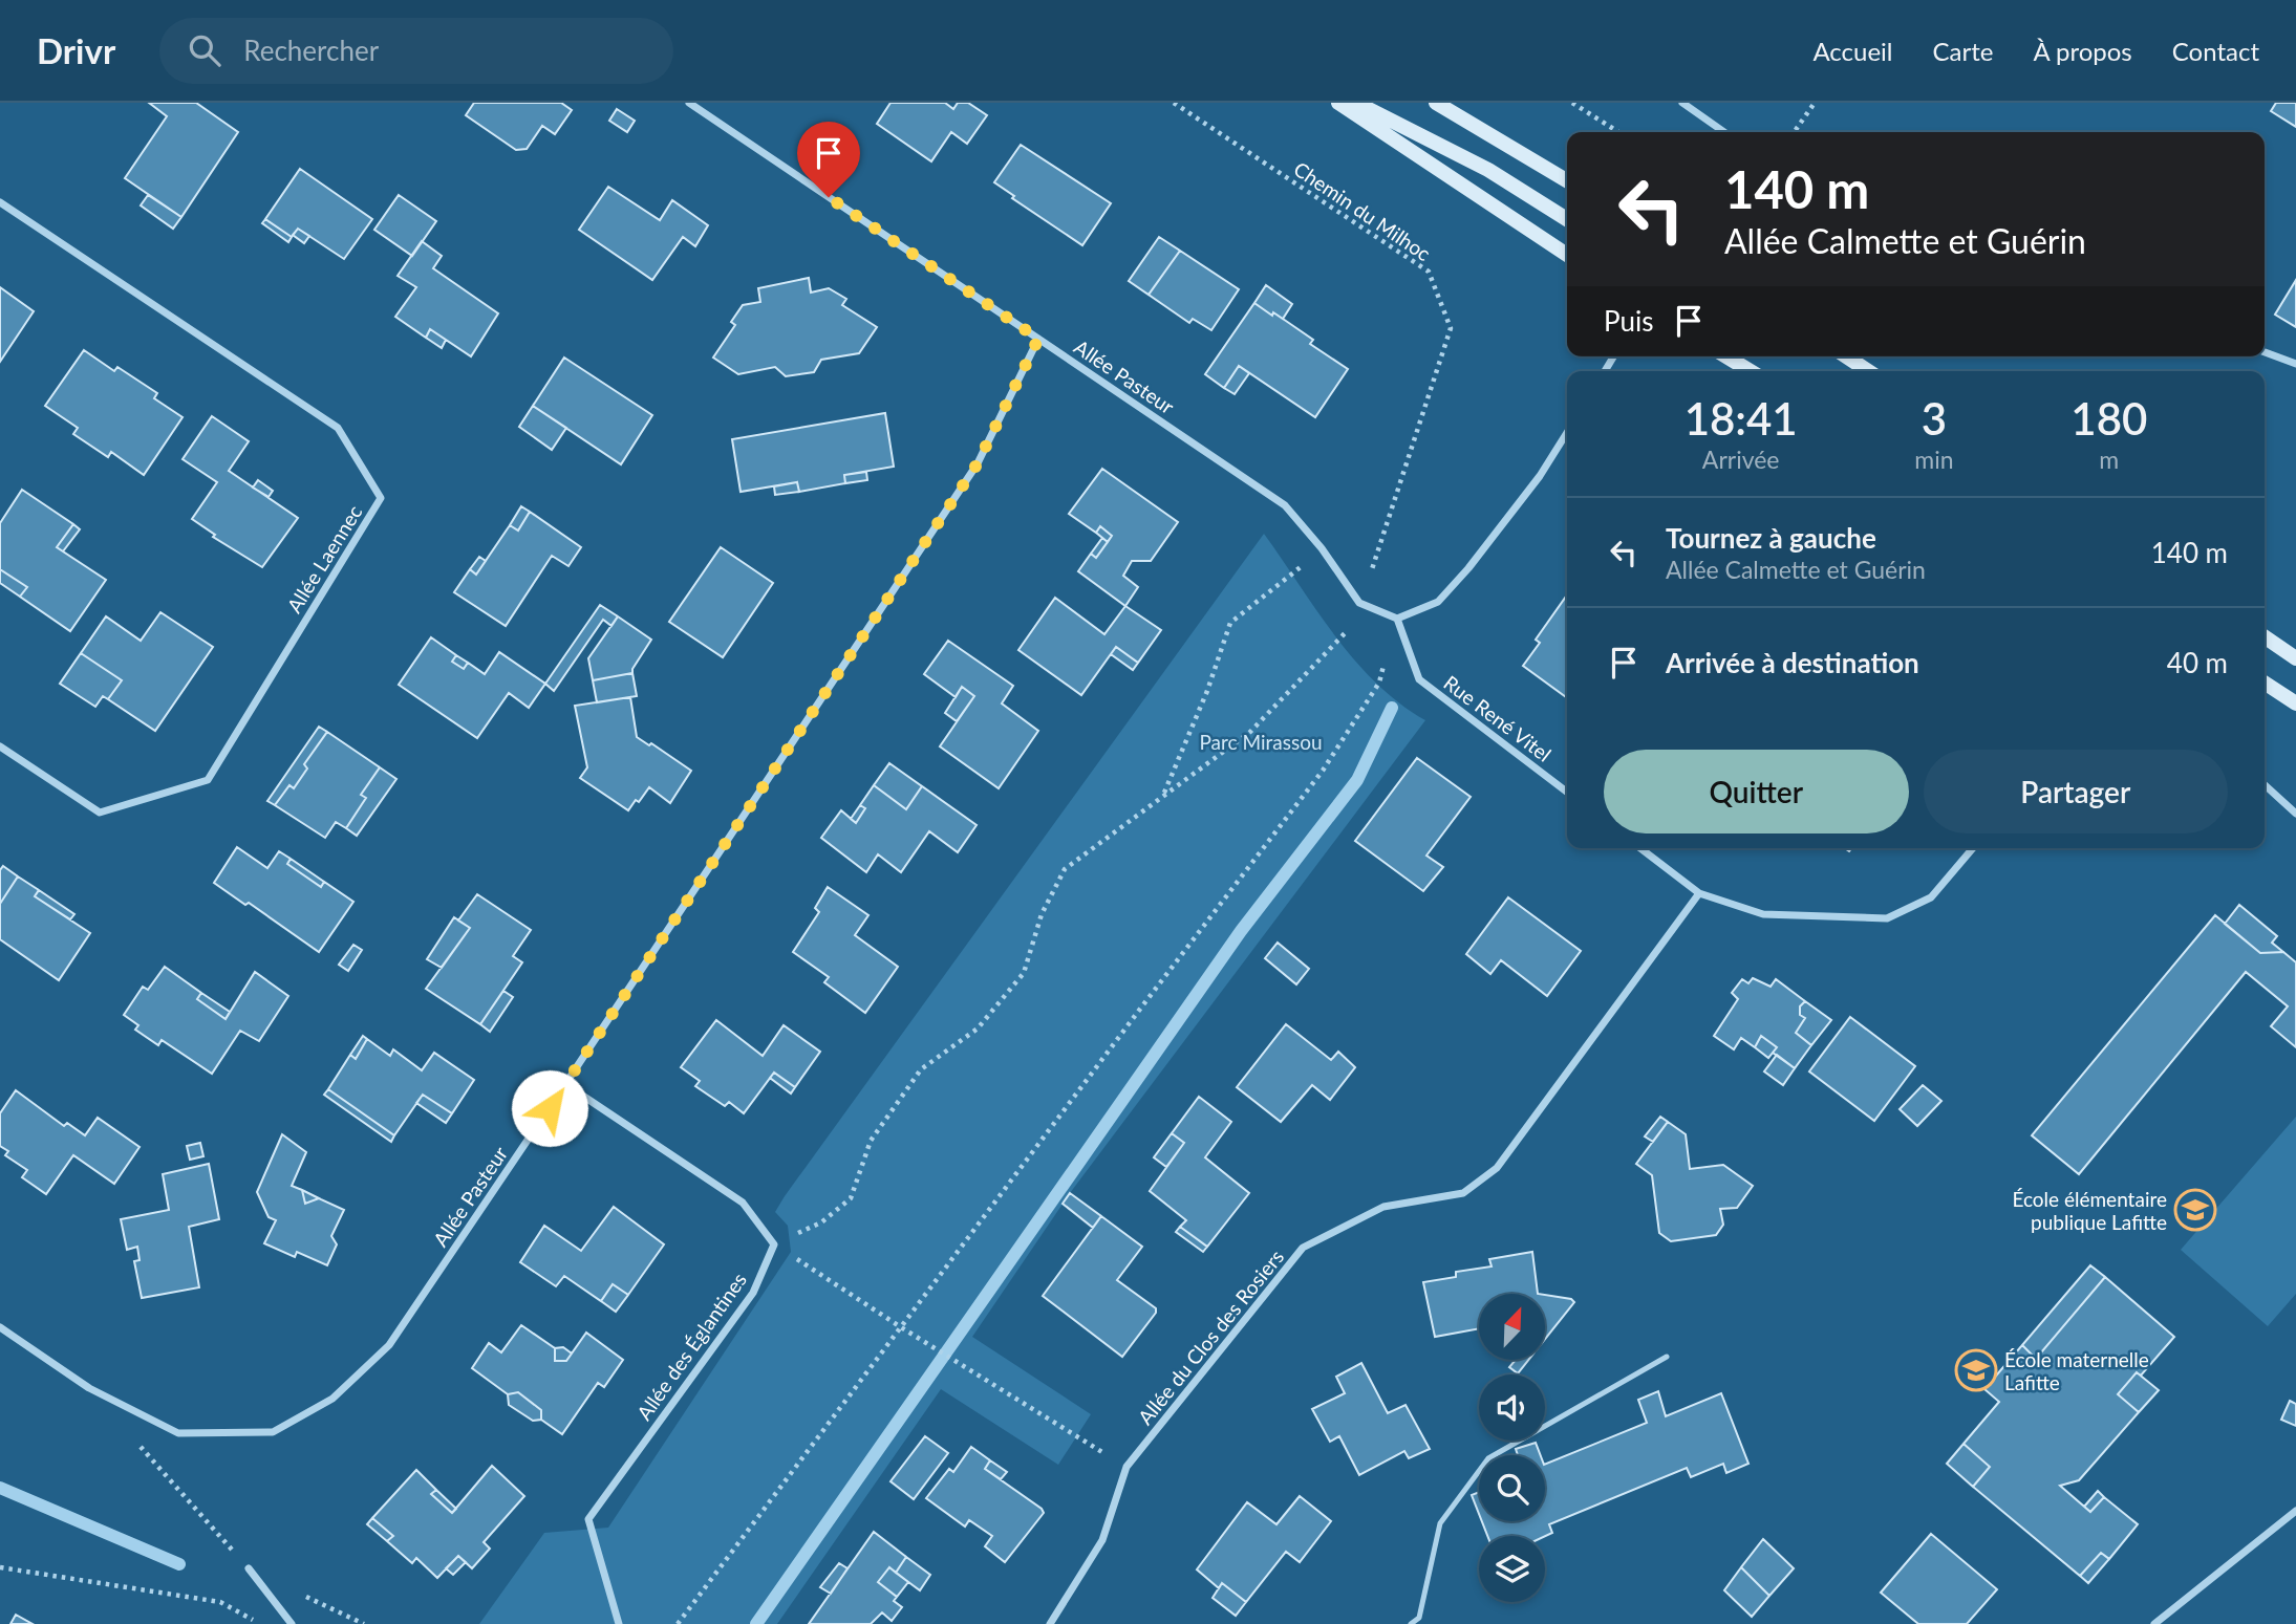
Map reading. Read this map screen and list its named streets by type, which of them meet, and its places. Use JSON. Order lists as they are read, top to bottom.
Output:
{
  "streets": {
    "street": [
      "Allée Pasteur",
      "Allée Laennec",
      "Rue René Vitel",
      "Allée du Clos des Rosiers",
      "Allée des Églantines"
    ],
    "path": ["Chemin du Milhoc"]
  },
  "crossings": [
    ["Chemin du Milhoc", "Allée Pasteur"]
  ],
  "parks": ["Parc Mirassou"],
  "places": {
    "school or university": ["École élémentaire publique Lafitte", "École maternelle Lafitte"]
  },
  "north": "top right",
  "page": {
    "header": "Drivr",
    "search": "Rechercher",
    "nav": [
      "Accueil",
      "Carte",
      "À propos",
      "Contact"
    ],
    "turn": ["140 m", "Allée Calmette et Guérin"],
    "then": "Puis",
    "eta": [
      "18:41",
      "Arrivée",
      "3",
      "min",
      "180",
      "m"
    ],
    "list": [
      {
        "name": "Tournez à gauche",
        "note": "Allée Calmette et Guérin",
        "value": "140 m"
      },
      {
        "name": "Arrivée à destination",
        "value": "40 m"
      }
    ],
    "buttons": ["Quitter", "Partager"]
  }
}
